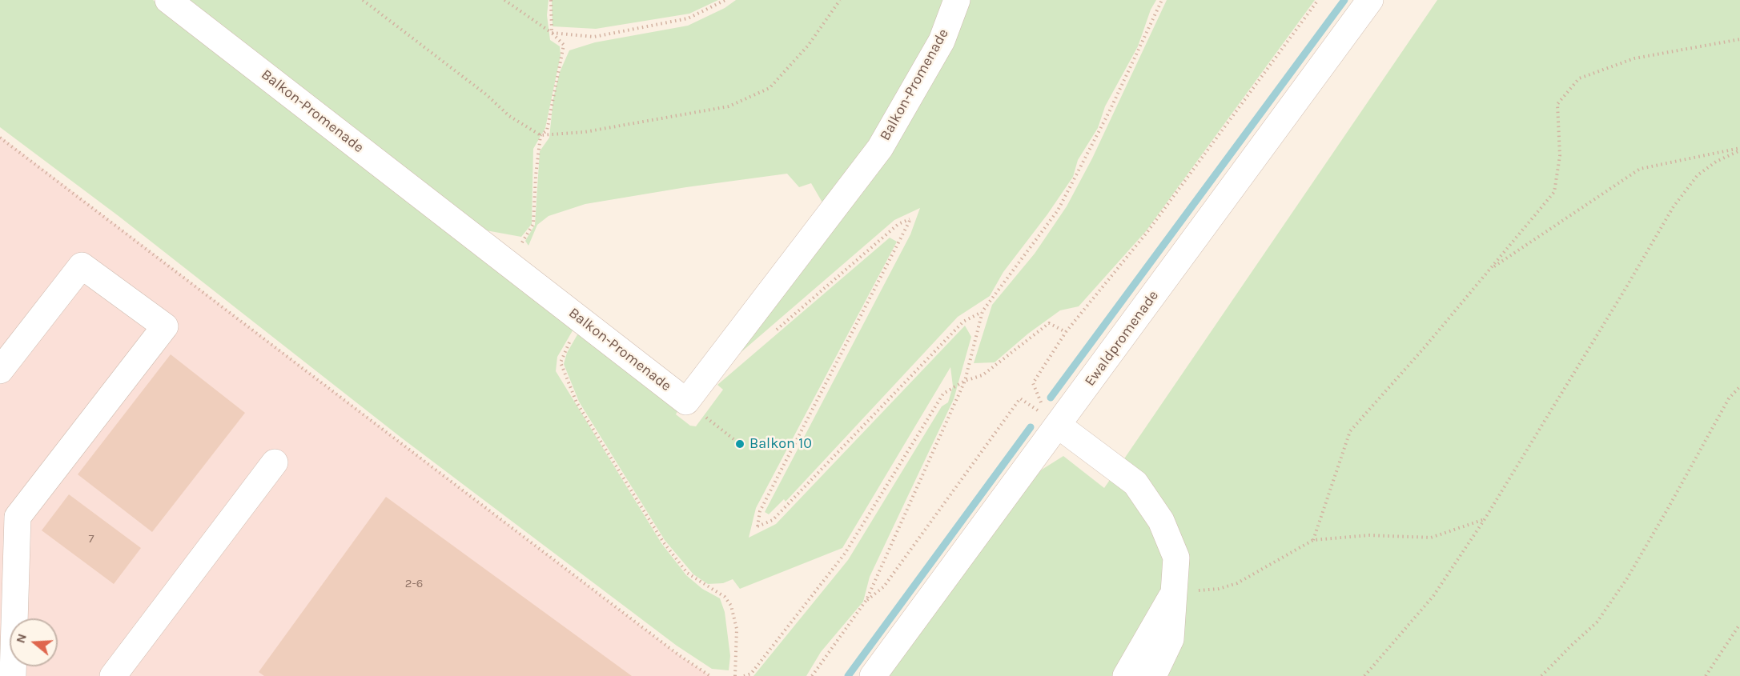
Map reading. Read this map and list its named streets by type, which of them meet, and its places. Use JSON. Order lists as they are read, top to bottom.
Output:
{
  "streets": {
    "lane": ["Balkon-Promenade", "Ewaldpromenade"]
  },
  "places": ["Balkon 10"],
  "house_numbers": ["7", "2-6"],
  "north": "left"
}
